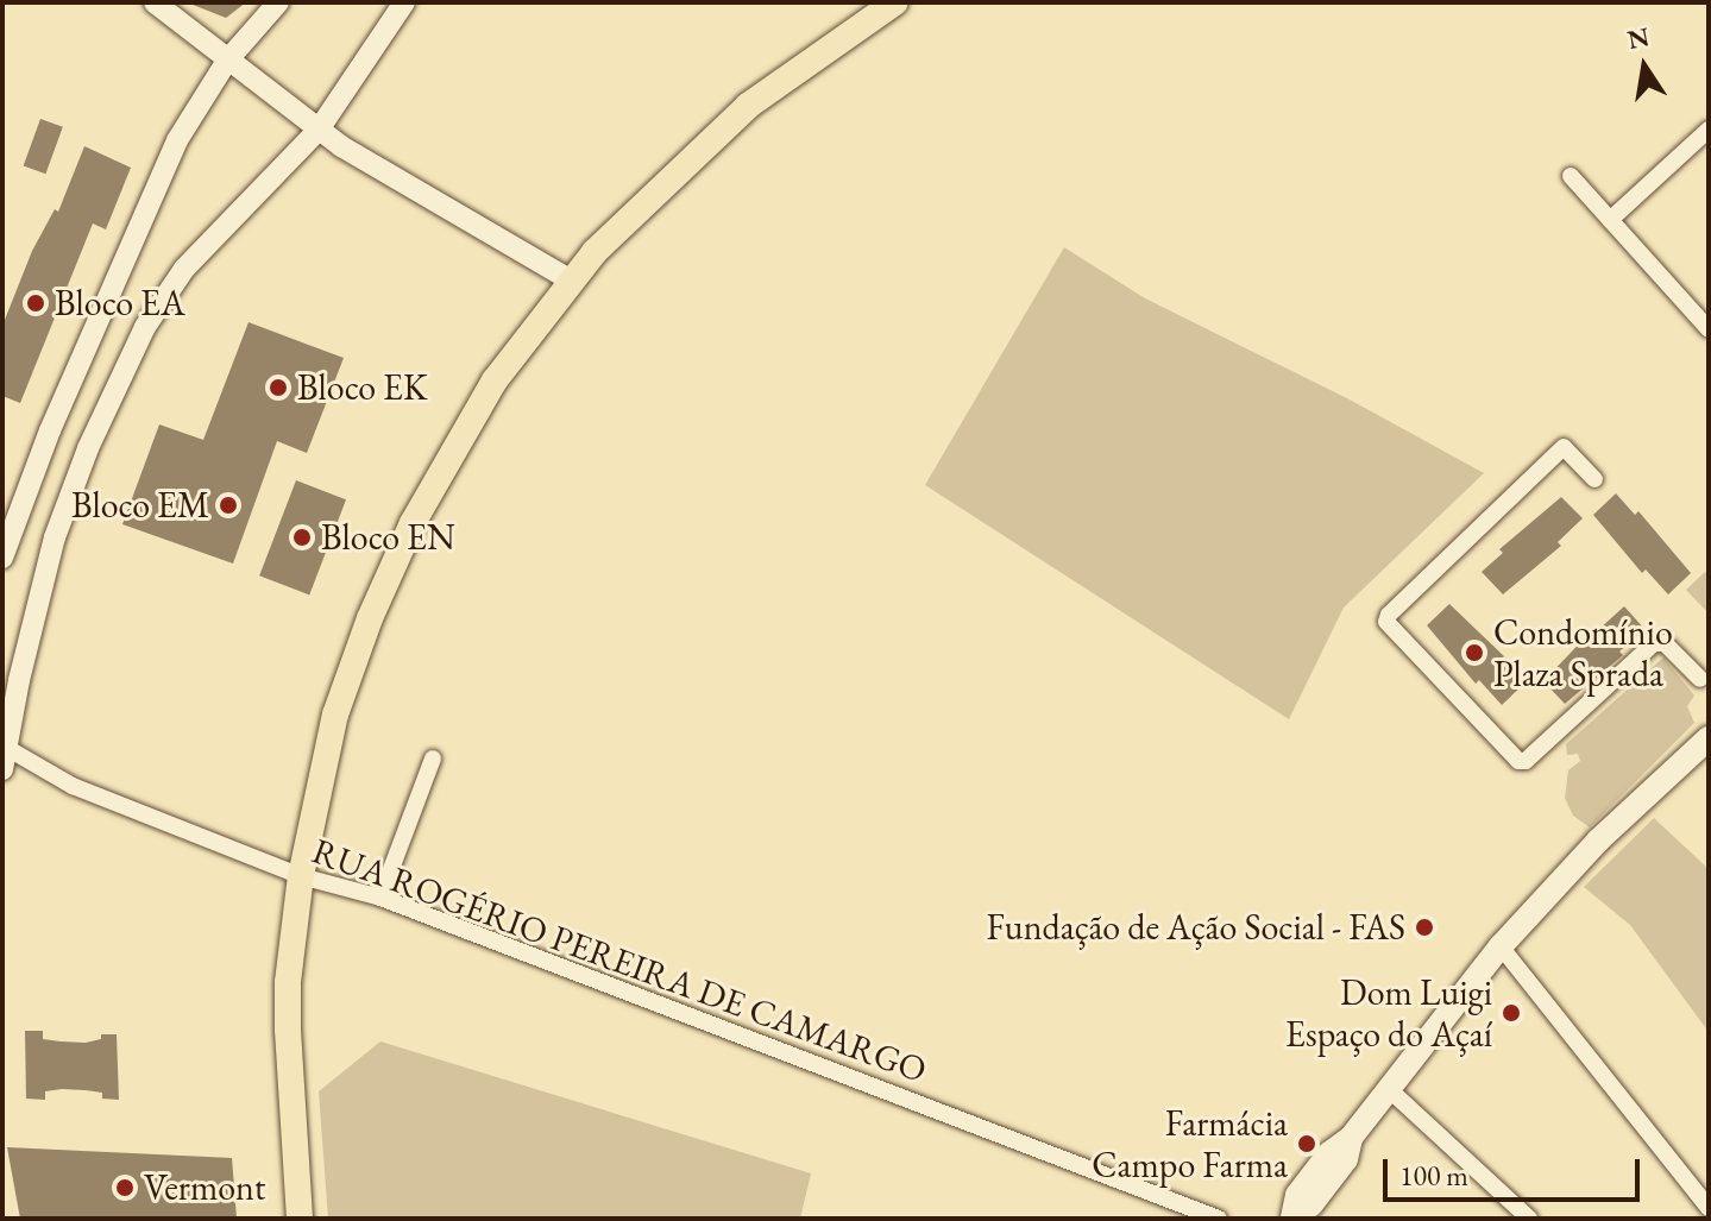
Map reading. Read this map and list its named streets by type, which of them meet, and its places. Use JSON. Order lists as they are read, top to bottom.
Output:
{
  "streets": {
    "street": ["RUA ROGÉRIO PEREIRA DE CAMARGO"]
  },
  "places": [
    "Bloco EA",
    "Bloco EK",
    "Bloco EM",
    "Bloco EN",
    "Condomínio Plaza Sprada",
    "Fundação de Ação Social - FAS",
    "Dom Luigi Espaço do Açaí",
    "Farmácia Campo Farma",
    "Vermont"
  ],
  "scale_bar": "100 m",
  "north": "top"
}
